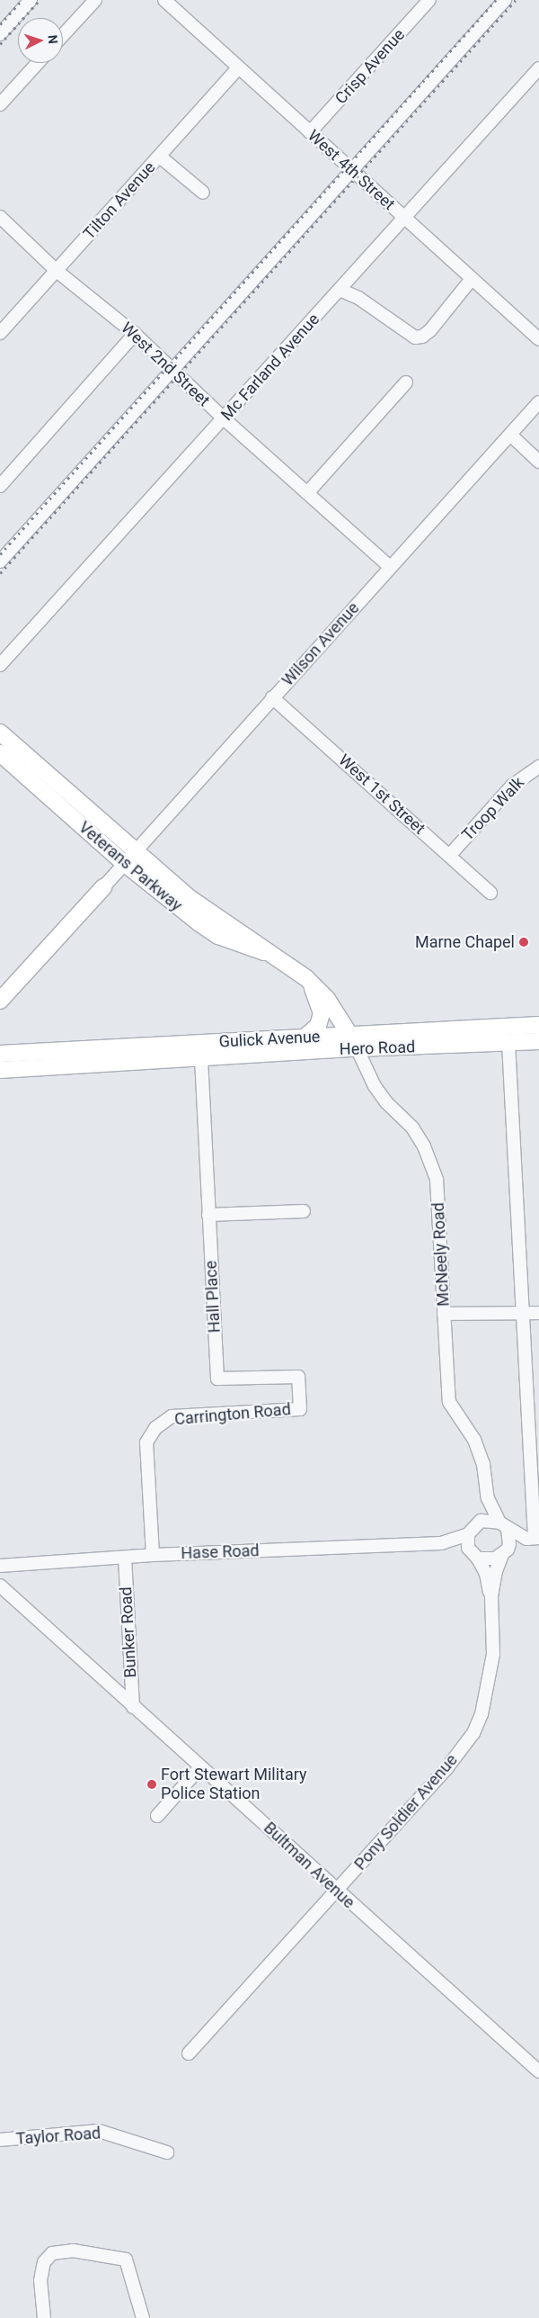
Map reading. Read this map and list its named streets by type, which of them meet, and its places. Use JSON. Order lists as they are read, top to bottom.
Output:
{
  "streets": {
    "main road": ["Veterans Parkway", "Gulick Avenue", "Hero Road"],
    "street": [
      "Crisp Avenue",
      "West 4th Street",
      "Tilton Avenue",
      "West 2nd Street",
      "Mc Farland Avenue",
      "Wilson Avenue",
      "West 1st Street",
      "Troop Walk",
      "McNeely Road",
      "Hall Place",
      "Carrington Road",
      "Hase Road",
      "Bunker Road",
      "Pony Soldier Avenue",
      "Bultman Avenue",
      "Taylor Road"
    ]
  },
  "crossings": [
    ["Crisp Avenue", "West 4th Street"],
    ["West 4th Street", "Tilton Avenue"],
    ["West 4th Street", "Mc Farland Avenue"],
    ["Tilton Avenue", "West 2nd Street"],
    ["West 2nd Street", "Mc Farland Avenue"],
    ["West 2nd Street", "Wilson Avenue"],
    ["Wilson Avenue", "West 1st Street"],
    ["Wilson Avenue", "Veterans Parkway"],
    ["West 1st Street", "Troop Walk"],
    ["Gulick Avenue", "Hero Road"],
    ["Gulick Avenue", "McNeely Road"],
    ["Hero Road", "McNeely Road"],
    ["Hero Road", "Hall Place"],
    ["Hall Place", "Carrington Road"],
    ["Carrington Road", "Hase Road"],
    ["Hase Road", "Bunker Road"],
    ["Bunker Road", "Bultman Avenue"],
    ["Pony Soldier Avenue", "Bultman Avenue"]
  ],
  "places": ["Marne Chapel", "Fort Stewart Military Police Station"],
  "north": "right"
}
